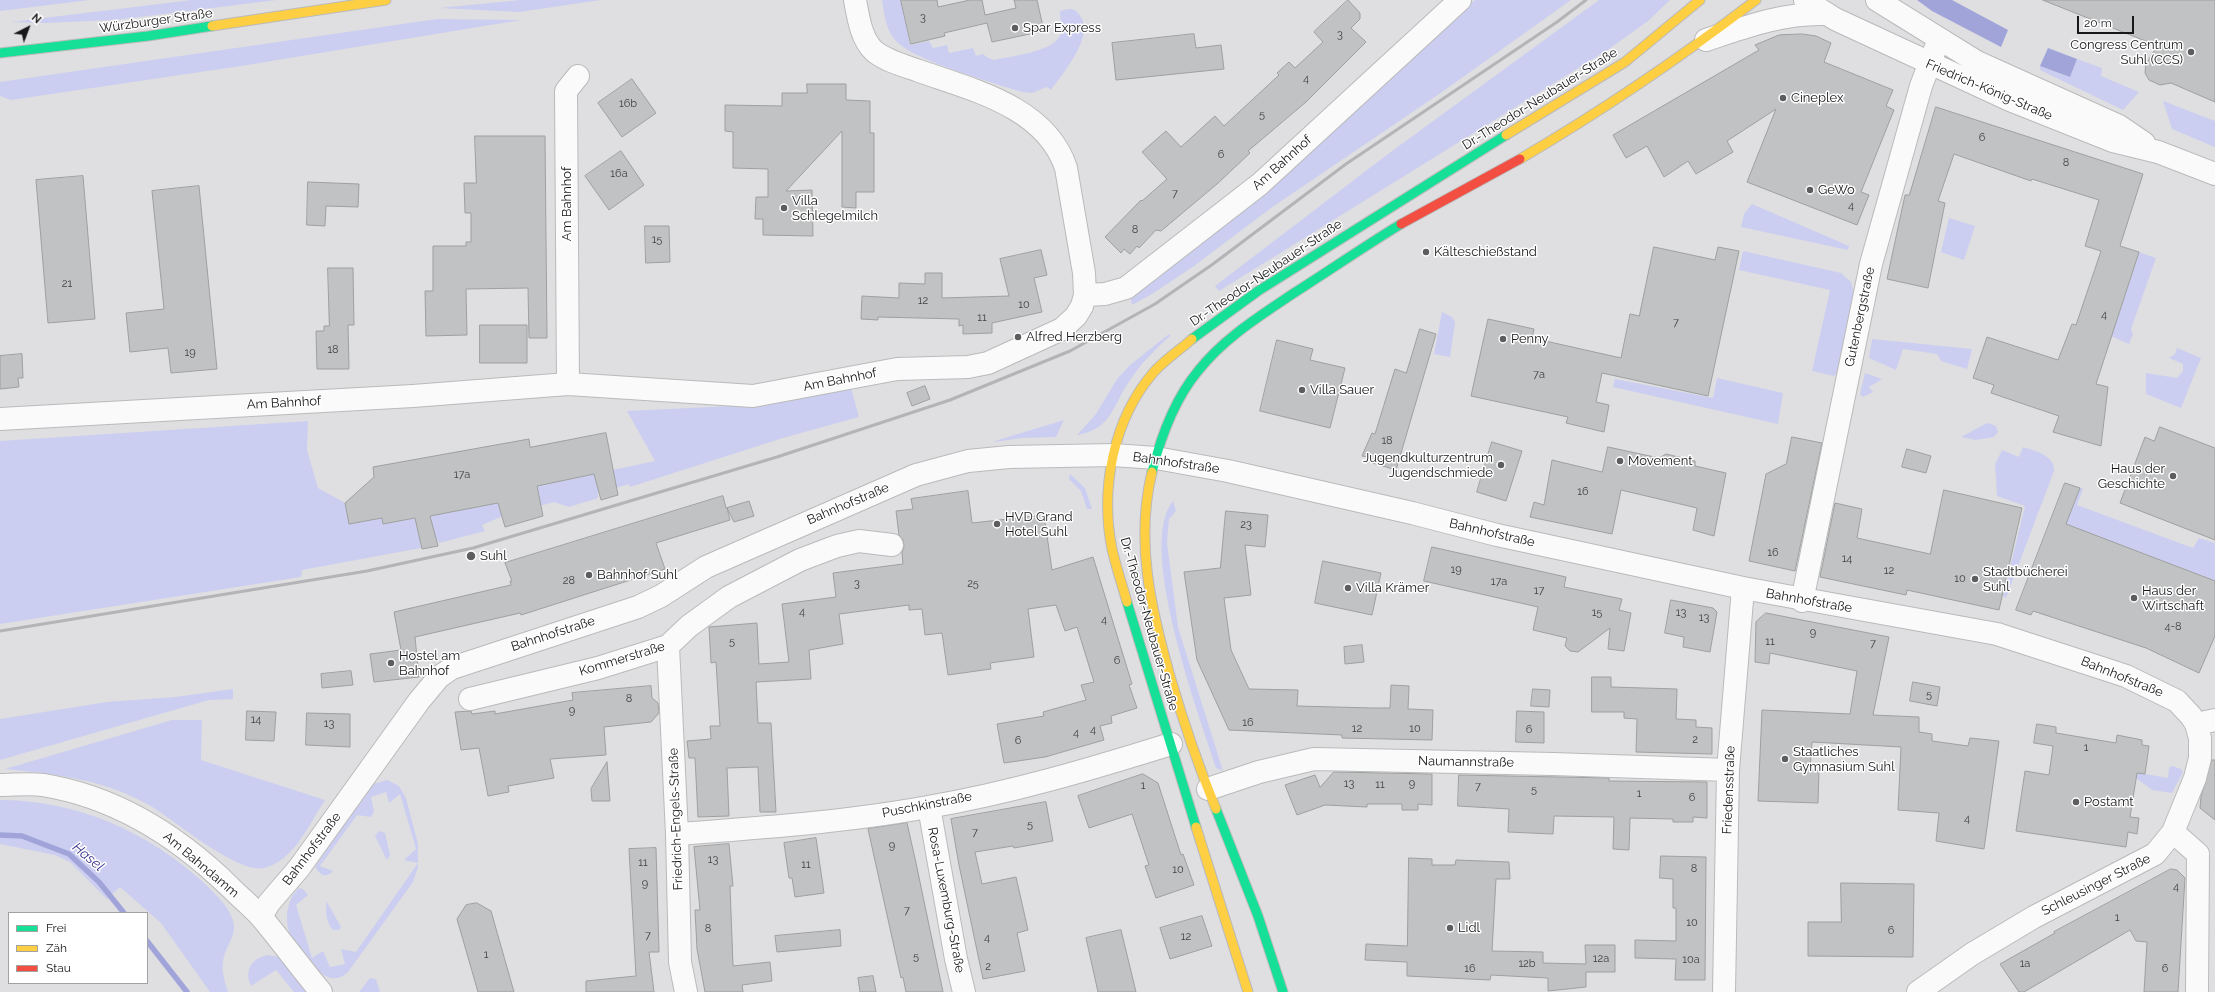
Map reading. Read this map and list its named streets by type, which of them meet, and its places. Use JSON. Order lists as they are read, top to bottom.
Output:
{
  "streets": {
    "main road": ["Würzburger Straße", "Dr.-Theodor-Neubauer-Straße"],
    "street": [
      "Friedrich-König-Straße",
      "Am Bahnhof",
      "Gutenbergstraße",
      "Bahnhofstraße",
      "Kommerstraße",
      "Naumannstraße",
      "Friedensstraße",
      "Puschkinstraße",
      "Friedrich-Engels-Straße",
      "Am Bahndamm",
      "Schleusinger Straße",
      "Rosa-Luxemburg-Straße"
    ]
  },
  "crossings": [
    ["Friedrich-König-Straße", "Dr.-Theodor-Neubauer-Straße"],
    ["Friedrich-König-Straße", "Gutenbergstraße"],
    ["Dr.-Theodor-Neubauer-Straße", "Bahnhofstraße"],
    ["Dr.-Theodor-Neubauer-Straße", "Naumannstraße"],
    ["Dr.-Theodor-Neubauer-Straße", "Puschkinstraße"],
    ["Gutenbergstraße", "Bahnhofstraße"],
    ["Bahnhofstraße", "Friedensstraße"],
    ["Bahnhofstraße", "Am Bahndamm"],
    ["Bahnhofstraße", "Schleusinger Straße"],
    ["Kommerstraße", "Friedrich-Engels-Straße"],
    ["Naumannstraße", "Friedensstraße"],
    ["Puschkinstraße", "Friedrich-Engels-Straße"],
    ["Puschkinstraße", "Rosa-Luxemburg-Straße"]
  ],
  "water": ["Hasel"],
  "places": [
    "Spar Express",
    "Congress Centrum Suhl (CCS)",
    "Cineplex",
    "GeWo",
    "Villa Schlegelmilch",
    "Kälteschießstand",
    "Alfred Herzberg",
    "Penny",
    "Villa Sauer",
    "Movement",
    "Jugendkulturzentrum Jugendschmiede",
    "Haus der Geschichte",
    "HVD Grand Hotel Suhl",
    "Suhl",
    "Bahnhof Suhl",
    "Stadtbücherei Suhl",
    "Villa Krämer",
    "Haus der Wirtschaft",
    "Hostel am Bahnhof",
    "Staatliches Gymnasium Suhl",
    "Postamt",
    "Lidl"
  ],
  "house_numbers": [
    "3",
    "3",
    "4",
    "16b",
    "5",
    "6",
    "6",
    "8",
    "16a",
    "7",
    "4",
    "8",
    "15",
    "21",
    "12",
    "10",
    "4",
    "11",
    "7",
    "18",
    "19",
    "7a",
    "18",
    "17a",
    "16",
    "23",
    "16",
    "14",
    "19",
    "12",
    "10",
    "28",
    "17a",
    "3",
    "25",
    "17",
    "4",
    "15",
    "13",
    "13",
    "4",
    "4-8",
    "9",
    "5",
    "11",
    "7",
    "6",
    "5",
    "8",
    "9",
    "14",
    "16",
    "13",
    "12",
    "10",
    "4",
    "6",
    "4",
    "2",
    "6",
    "1",
    "13",
    "9",
    "11",
    "1",
    "7",
    "5",
    "1",
    "6",
    "4",
    "5",
    "7",
    "9",
    "13",
    "11",
    "11",
    "8",
    "10",
    "9",
    "4",
    "7",
    "1",
    "10",
    "8",
    "6",
    "7",
    "12",
    "4",
    "1",
    "5",
    "12a",
    "10a",
    "12b",
    "1a",
    "2",
    "16",
    "6"
  ],
  "legend": ["Frei", "Zäh", "Stau"],
  "scale_bar": "20 m",
  "north": "top right"
}
